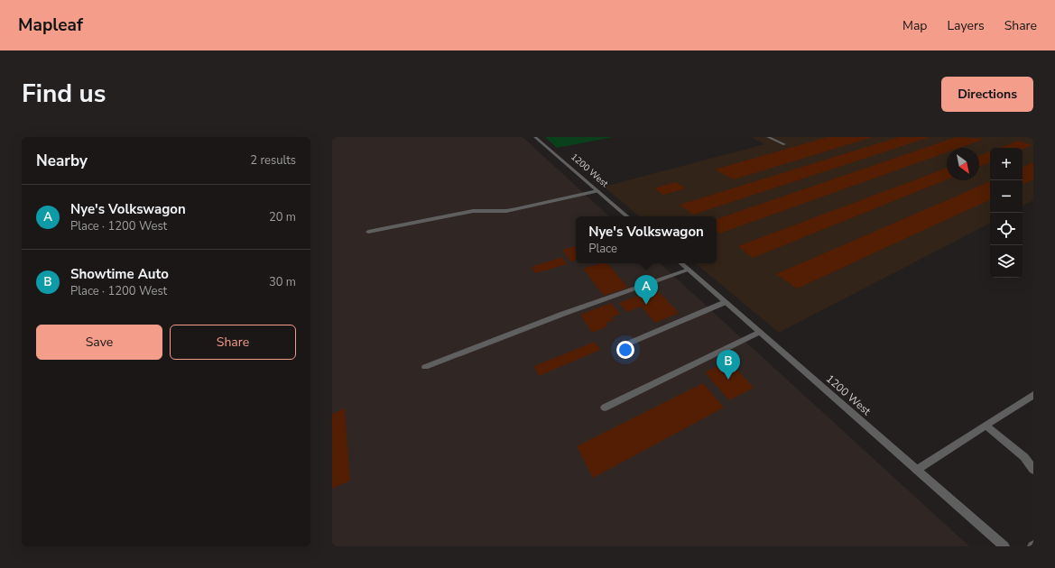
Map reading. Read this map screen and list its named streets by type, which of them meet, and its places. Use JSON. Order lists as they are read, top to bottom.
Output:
{
  "streets": {
    "street": ["1200 West"]
  },
  "north": "bottom right",
  "page": {
    "header": "Mapleaf",
    "nav": ["Map", "Layers", "Share"],
    "title": "Find us",
    "buttons": [
      "Directions",
      ["Save", "Share"]
    ],
    "heading": ["Nearby", "2 results"],
    "map_buttons": ["+", "−"],
    "list": [
      {
        "mark": "A",
        "name": "Nye's Volkswagon",
        "note": "Place · 1200 West",
        "value": "20 m"
      },
      {
        "mark": "B",
        "name": "Showtime Auto",
        "note": "Place · 1200 West",
        "value": "30 m"
      }
    ],
    "popup": ["Nye's Volkswagon", "Place"],
    "pins": ["A", "B"]
  }
}
